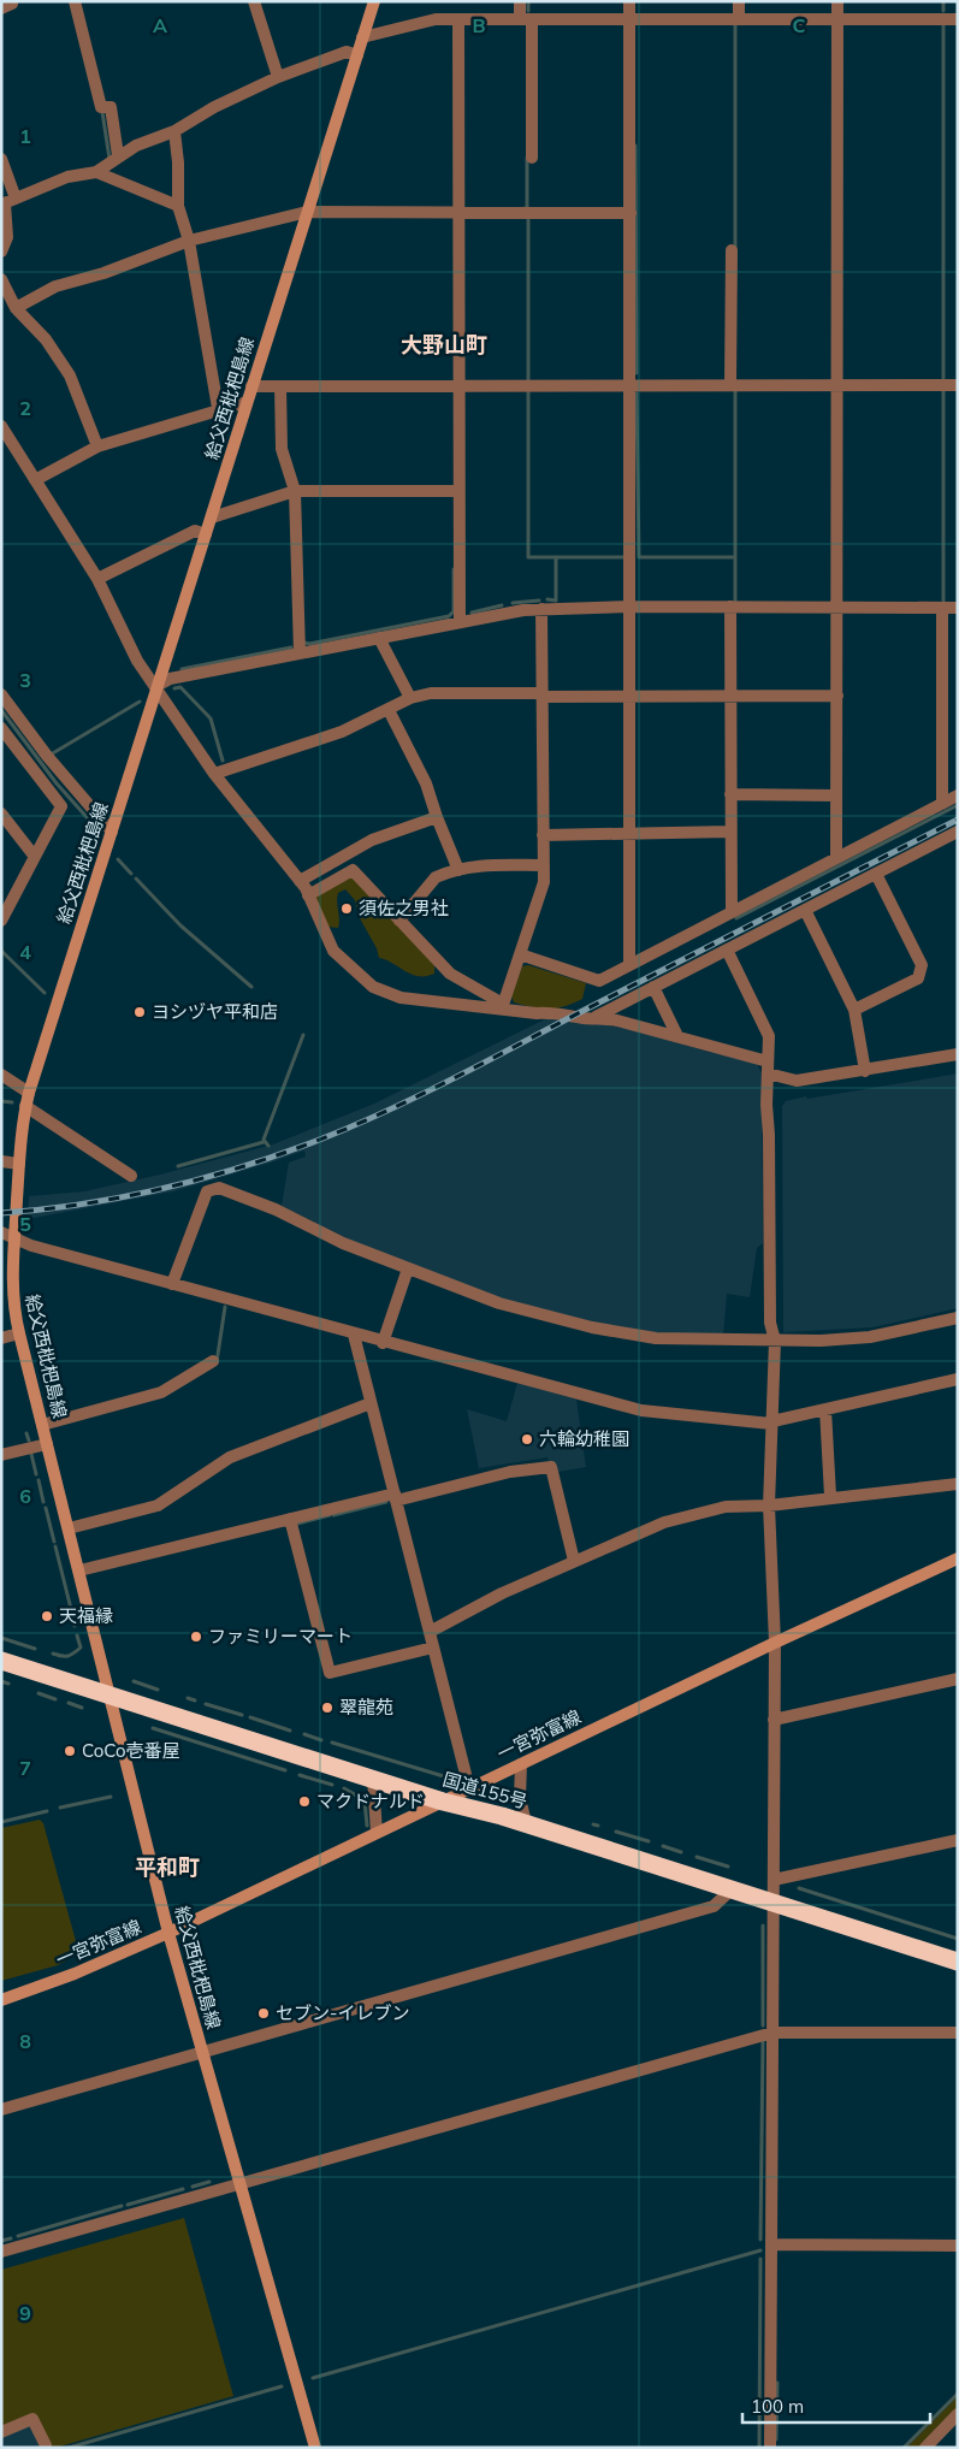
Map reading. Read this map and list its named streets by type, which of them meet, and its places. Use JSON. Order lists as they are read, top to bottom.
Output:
{
  "streets": {
    "highway": ["国道155号"],
    "main road": ["給父西枇杷島線", "一宮弥富線"]
  },
  "crossings": [
    ["給父西枇杷島線", "一宮弥富線"],
    ["給父西枇杷島線", "国道155号"],
    ["一宮弥富線", "国道155号"]
  ],
  "districts": ["大野山町", "平和町"],
  "places": [
    "須佐之男社",
    "ヨシヅヤ平和店",
    "六輪幼稚園",
    "天福縁",
    "ファミリーマート",
    "翠龍苑",
    "CoCo壱番屋",
    "マクドナルド",
    "セブン-イレブン"
  ],
  "scale_bar": "100 m",
  "grid": {
    "columns": ["A", "B", "C"],
    "rows": [
      "1",
      "2",
      "3",
      "4",
      "5",
      "6",
      "7",
      "8",
      "9"
    ]
  }
}
